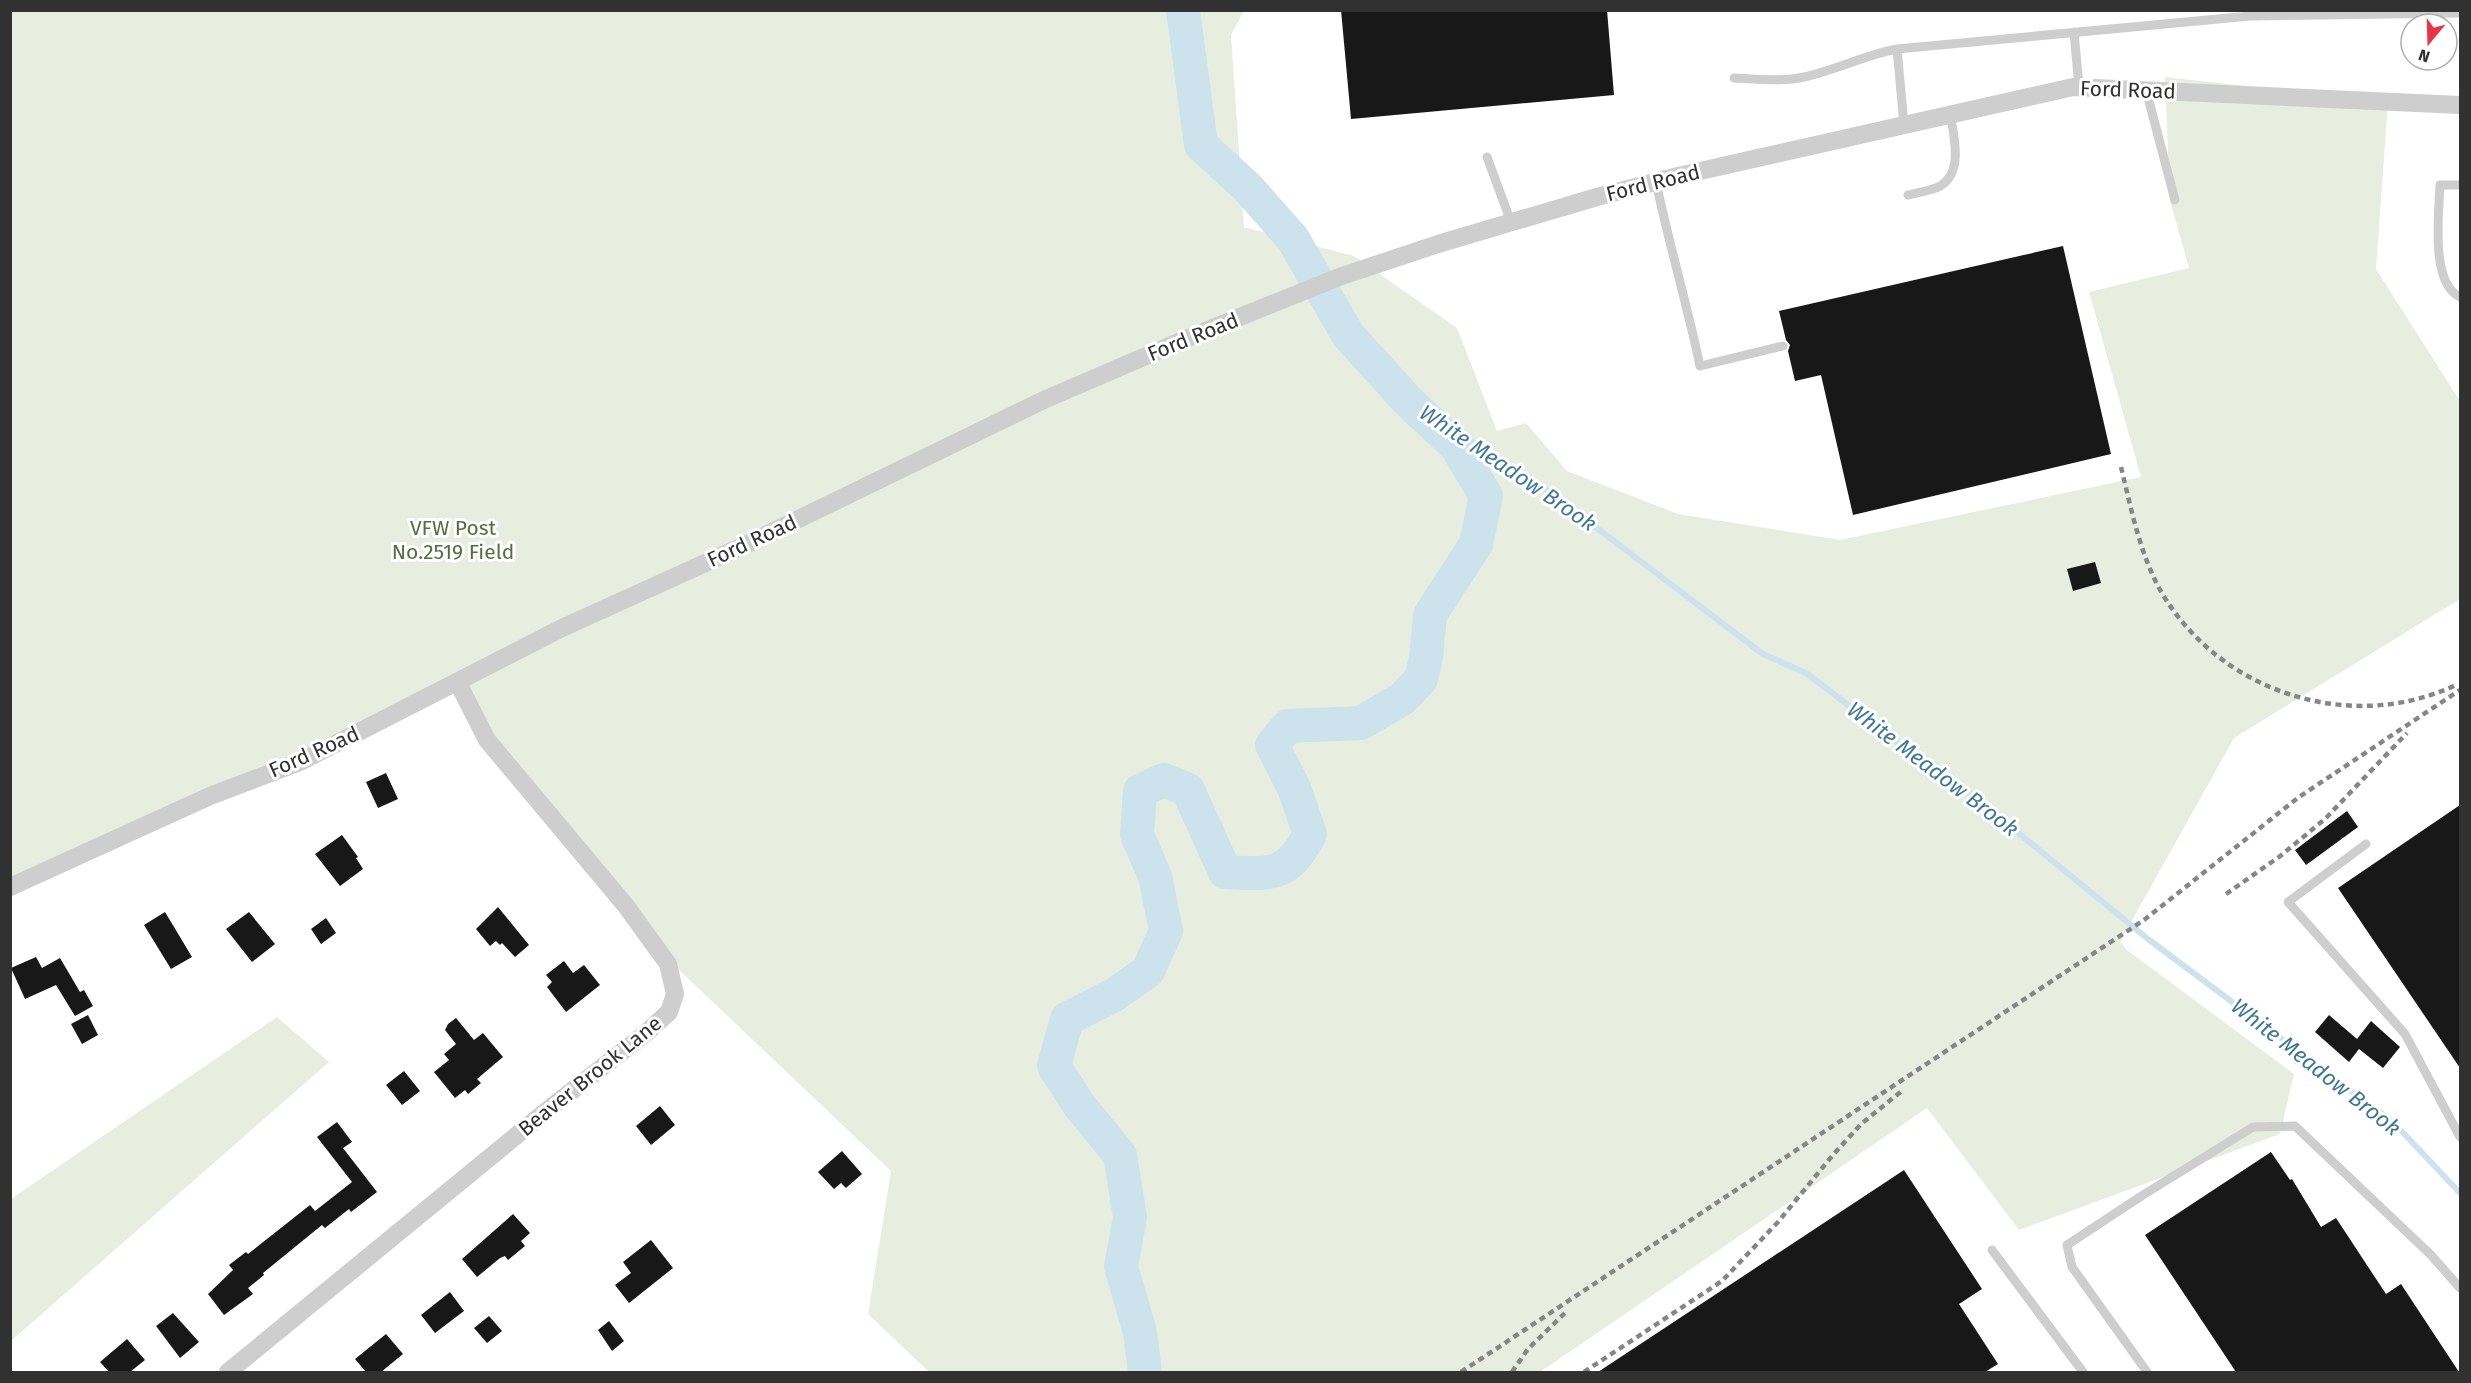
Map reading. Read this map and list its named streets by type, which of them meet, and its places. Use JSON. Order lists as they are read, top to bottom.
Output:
{
  "streets": {
    "street": ["Ford Road", "Beaver Brook Lane"]
  },
  "crossings": [
    ["Ford Road", "Beaver Brook Lane"]
  ],
  "water": ["White Meadow Brook"],
  "parks": ["VFW Post No.2519 Field"],
  "north": "bottom"
}
